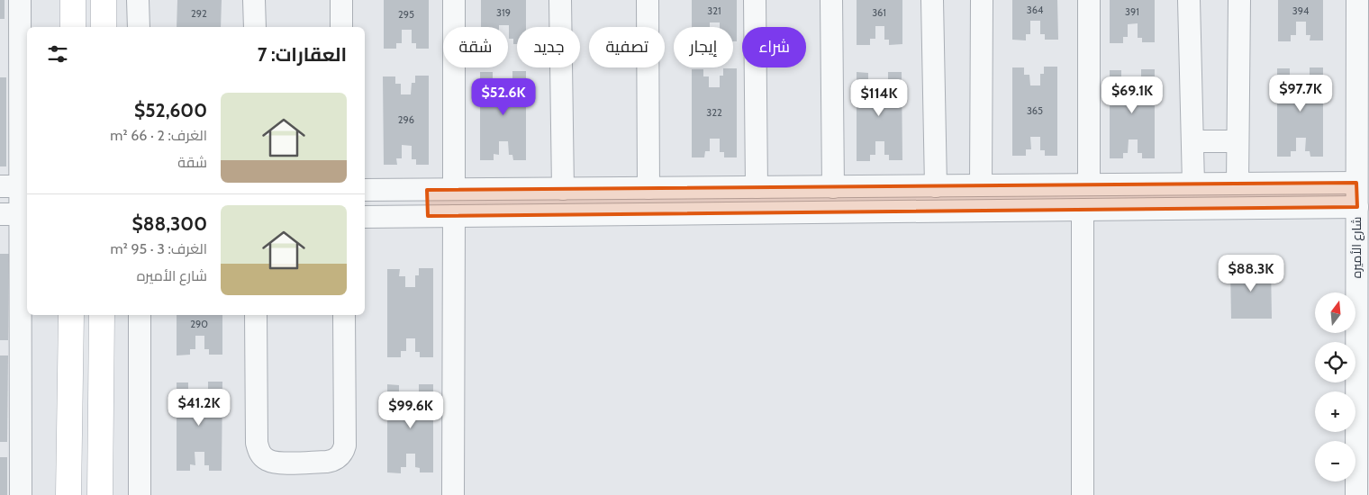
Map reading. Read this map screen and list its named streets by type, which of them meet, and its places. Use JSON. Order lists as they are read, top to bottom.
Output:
{
  "streets": {
    "street": ["شارع الأميره"]
  },
  "house_numbers": [
    "364",
    "321",
    "394",
    "391",
    "319",
    "361",
    "292",
    "295",
    "365",
    "322",
    "296",
    "290"
  ],
  "north": "top",
  "page": {
    "chip": [
      "شراء",
      "إيجار",
      "تصفية",
      "جديد",
      "شقة"
    ],
    "heading": "العقارات: 7",
    "price": [
      "$97.7K",
      "$69.1K",
      "$52.6K",
      "$114K",
      "$88.3K",
      "$41.2K",
      "$99.6K"
    ],
    "list": [
      {
        "name": "$52,600",
        "note": "الغرف: 2 · 66 m² · شقة"
      },
      {
        "name": "$88,300",
        "note": "الغرف: 3 · 95 m² · شارع الأميره"
      }
    ],
    "map_buttons": ["+", "−"]
  }
}
